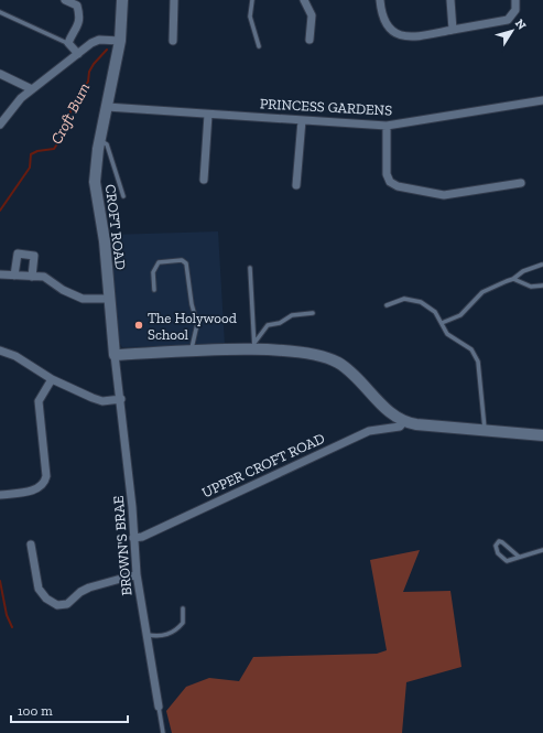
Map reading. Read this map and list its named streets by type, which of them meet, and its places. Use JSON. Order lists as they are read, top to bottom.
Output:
{
  "streets": {
    "street": [
      "PRINCESS GARDENS",
      "CROFT ROAD",
      "UPPER CROFT ROAD",
      "BROWN'S BRAE"
    ]
  },
  "crossings": [
    ["PRINCESS GARDENS", "CROFT ROAD"],
    ["CROFT ROAD", "BROWN'S BRAE"],
    ["UPPER CROFT ROAD", "BROWN'S BRAE"]
  ],
  "water": ["Croft Burn"],
  "places": ["The Holywood School"],
  "scale_bar": "100 m",
  "north": "top right"
}
